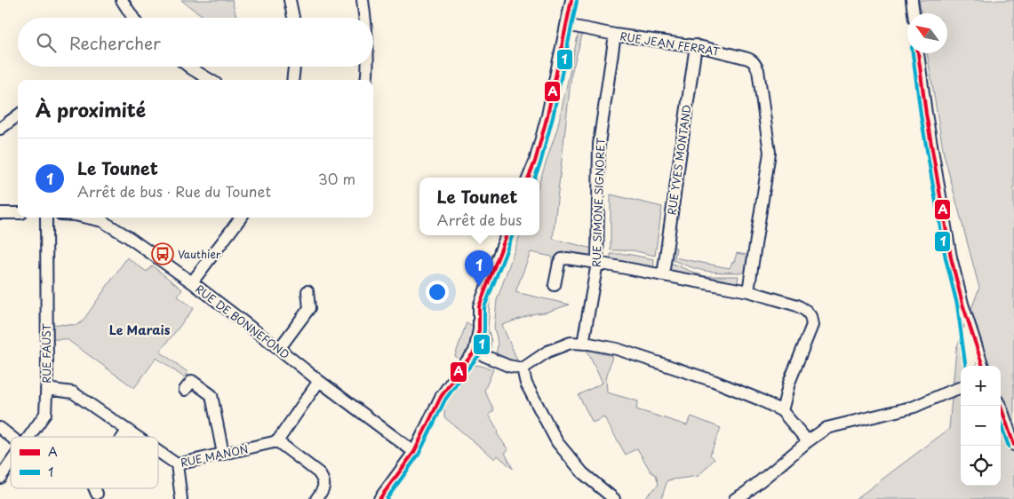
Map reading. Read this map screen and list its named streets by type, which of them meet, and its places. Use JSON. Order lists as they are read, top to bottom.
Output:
{
  "streets": {
    "street": [
      "RUE JEAN FERRAT",
      "RUE YVES MONTAND",
      "RUE SIMONE SIGNORET",
      "RUE DE BONNEFOND",
      "RUE FAUST",
      "RUE MANON"
    ]
  },
  "crossings": [
    ["RUE JEAN FERRAT", "RUE YVES MONTAND"],
    ["RUE JEAN FERRAT", "RUE SIMONE SIGNORET"],
    ["RUE FAUST", "RUE MANON"]
  ],
  "districts": ["Le Marais"],
  "places": {
    "bus stop": ["Vauthier"]
  },
  "lines": ["transit line A", "transit line 1"],
  "legend": ["A", "1"],
  "north": "top left",
  "page": {
    "search": "Rechercher",
    "heading": "À proximité",
    "list": [
      {
        "mark": "1",
        "name": "Le Tounet",
        "note": "Arrêt de bus · Rue du Tounet",
        "value": "30 m"
      }
    ],
    "popup": ["Le Tounet", "Arrêt de bus"],
    "pins": "1",
    "map_buttons": ["+", "−"]
  }
}
